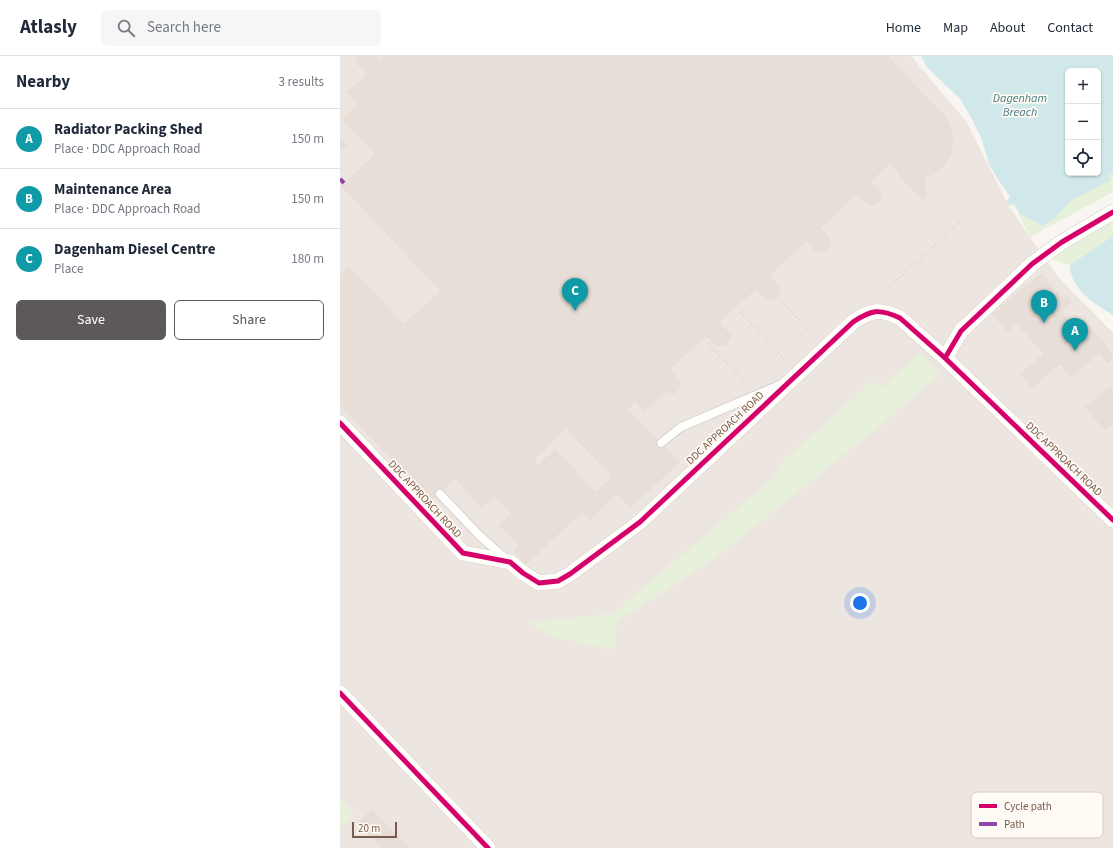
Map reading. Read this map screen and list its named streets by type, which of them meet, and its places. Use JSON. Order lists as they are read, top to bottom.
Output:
{
  "streets": {
    "street": ["DDC APPROACH ROAD"]
  },
  "water": ["Dagenham Breach"],
  "legend": ["Cycle path", "Path"],
  "scale_bar": "20 m",
  "page": {
    "header": "Atlasly",
    "search": "Search here",
    "nav": [
      "Home",
      "Map",
      "About",
      "Contact"
    ],
    "heading": ["Nearby", "3 results"],
    "map_buttons": ["+", "−"],
    "list": [
      {
        "mark": "A",
        "name": "Radiator Packing Shed",
        "note": "Place · DDC Approach Road",
        "value": "150 m"
      },
      {
        "mark": "B",
        "name": "Maintenance Area",
        "note": "Place · DDC Approach Road",
        "value": "150 m"
      },
      {
        "mark": "C",
        "name": "Dagenham Diesel Centre",
        "note": "Place",
        "value": "180 m"
      }
    ],
    "pins": ["C", "B", "A"],
    "buttons": ["Save", "Share"],
    "scale": "20 m"
  }
}
